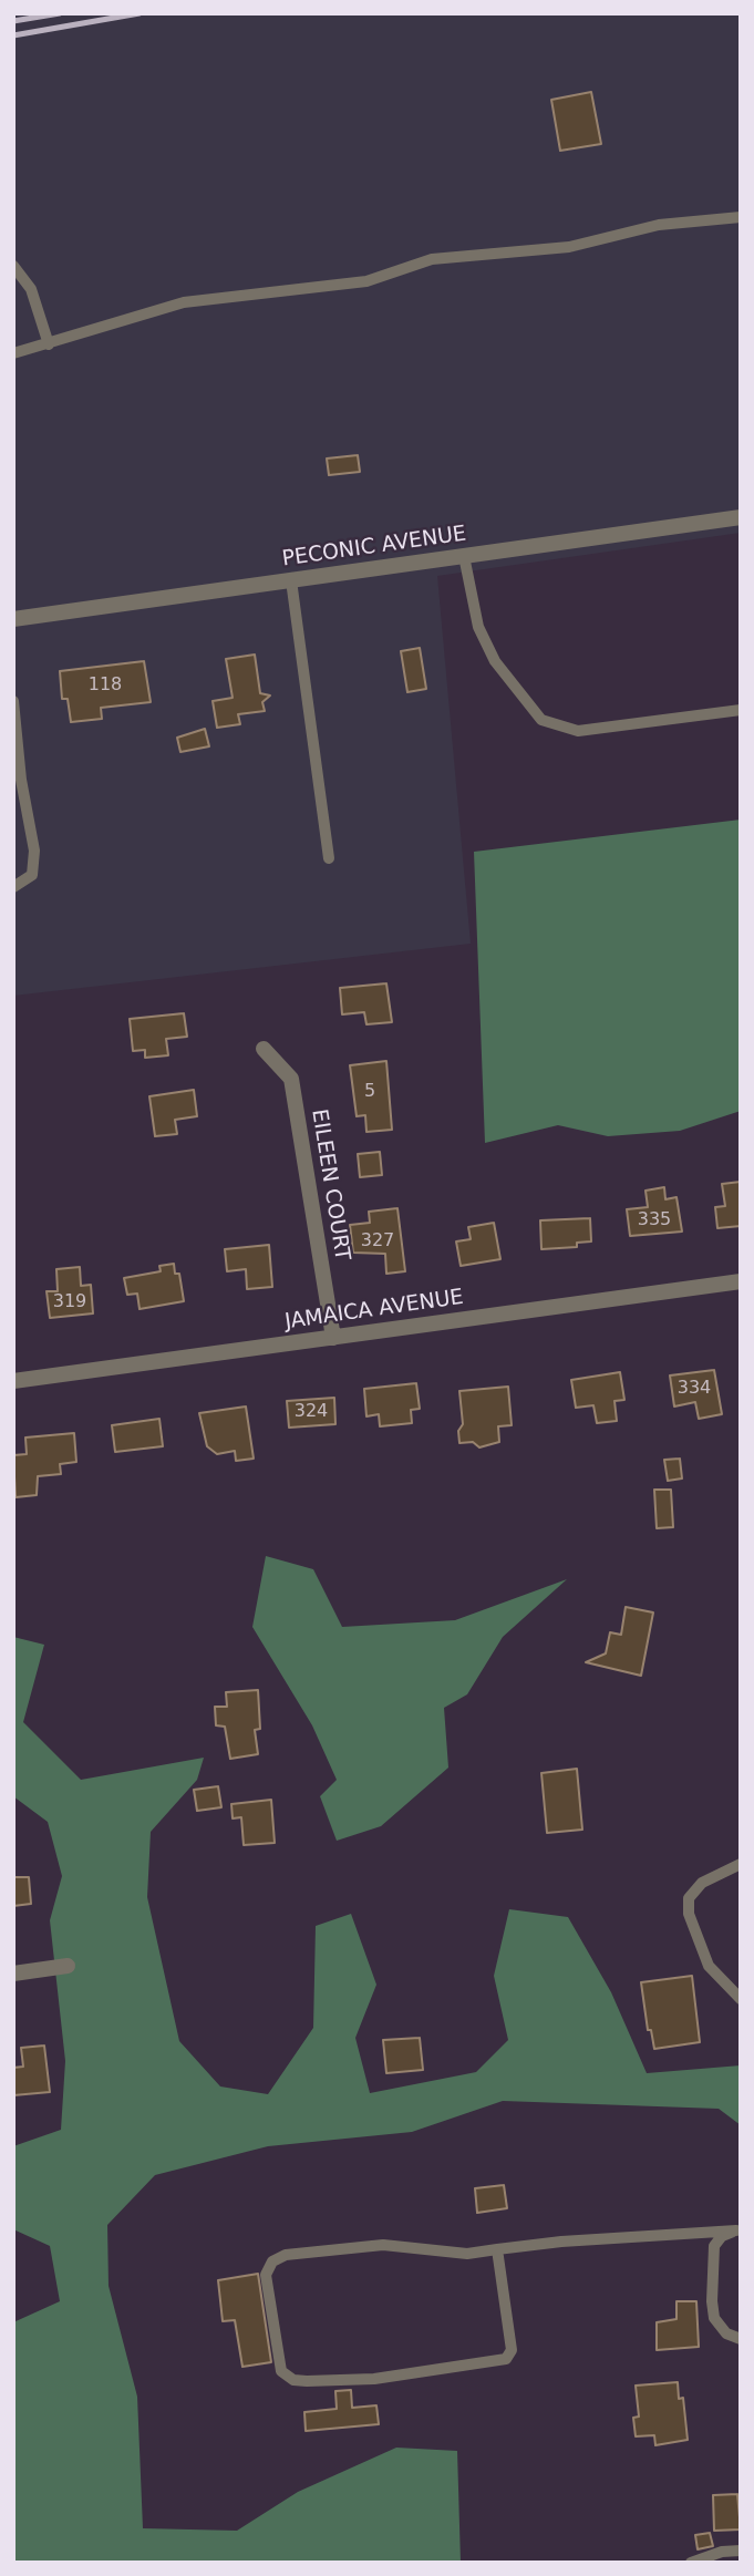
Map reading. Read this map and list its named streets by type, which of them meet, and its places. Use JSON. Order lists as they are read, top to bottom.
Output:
{
  "streets": {
    "street": ["PECONIC AVENUE", "EILEEN COURT", "JAMAICA AVENUE"]
  },
  "crossings": [
    ["EILEEN COURT", "JAMAICA AVENUE"]
  ],
  "house_numbers": [
    "118",
    "5",
    "335",
    "327",
    "319",
    "334",
    "324"
  ]
}
